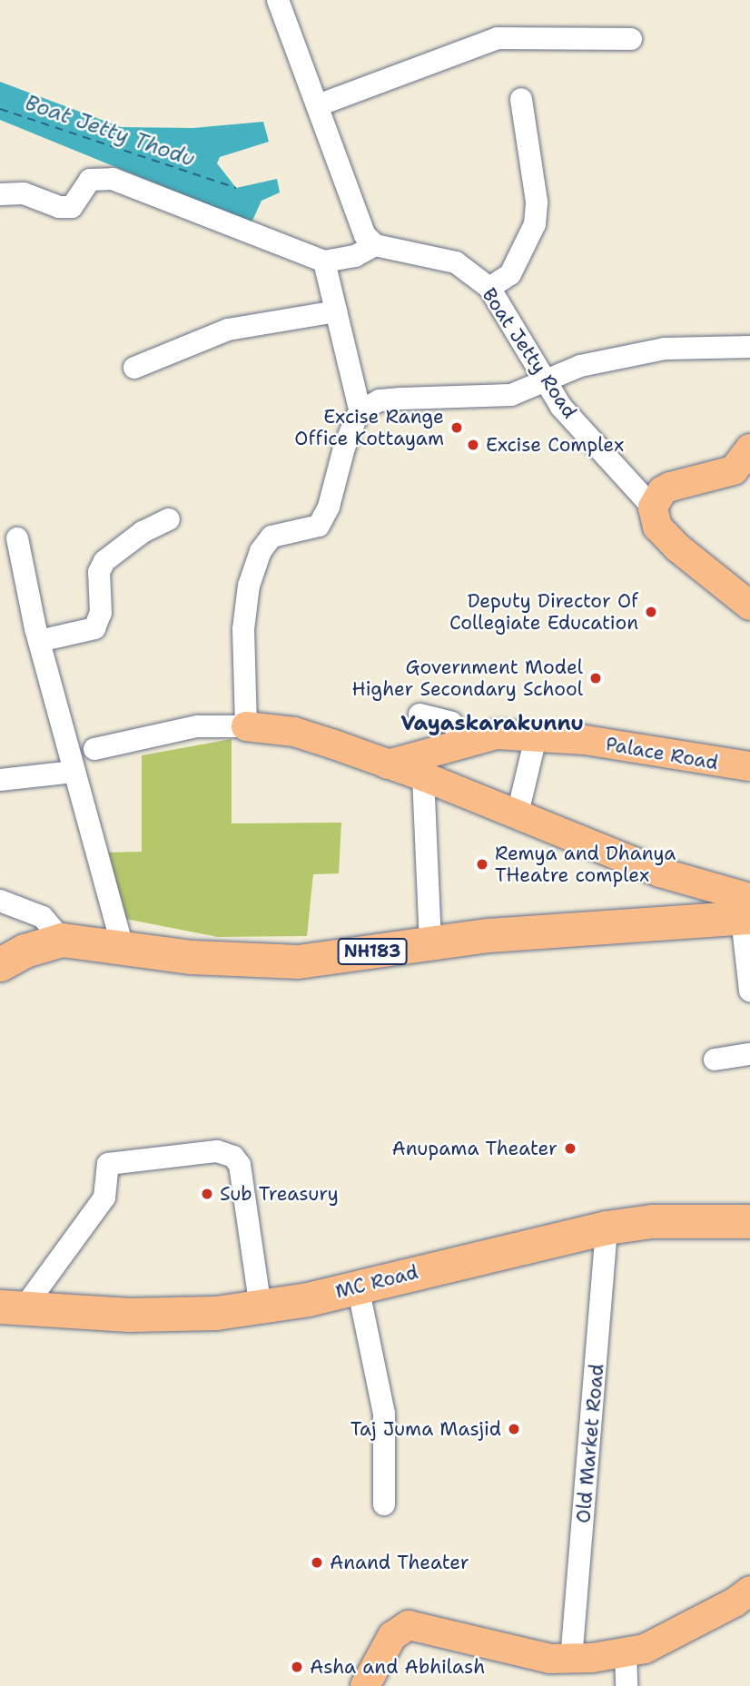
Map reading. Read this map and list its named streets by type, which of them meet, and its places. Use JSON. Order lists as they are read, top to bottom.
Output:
{
  "streets": {
    "highway": ["NH183", "MC Road"],
    "main road": ["Palace Road"],
    "street": ["Boat Jetty Road", "Old Market Road"]
  },
  "crossings": [
    ["MC Road", "Old Market Road"]
  ],
  "districts": ["Vayaskarakunnu"],
  "water": ["Boat Jetty Thodu"],
  "places": [
    "Excise Range Office Kottayam",
    "Excise Complex",
    "Deputy Director Of Collegiate Education",
    "Government Model Higher Secondary School",
    "Remya and Dhanya THeatre complex",
    "Anupama Theater",
    "Sub Treasury",
    "Taj Juma Masjid",
    "Anand Theater",
    "Asha and Abhilash"
  ]
}
